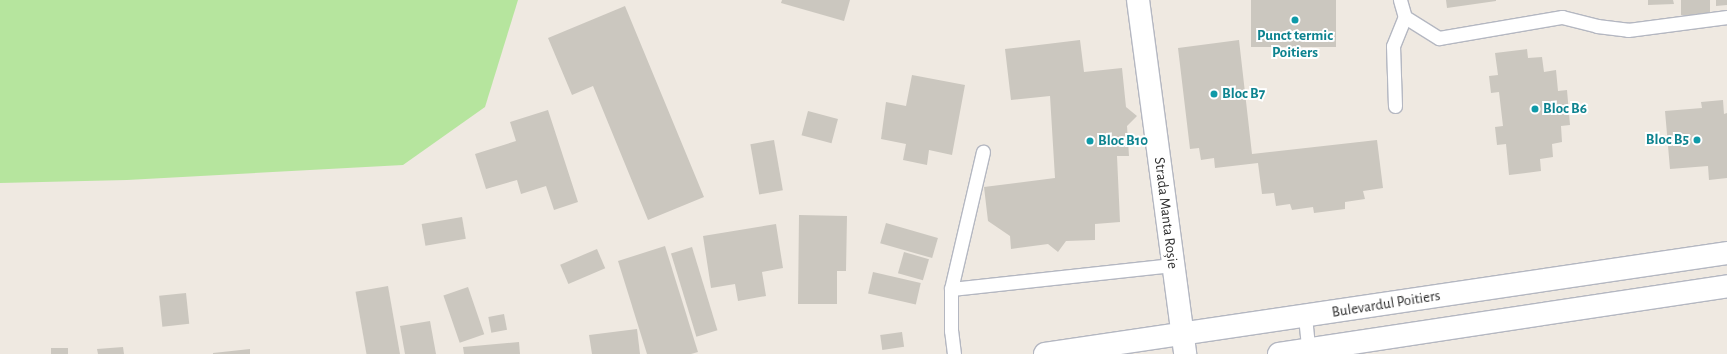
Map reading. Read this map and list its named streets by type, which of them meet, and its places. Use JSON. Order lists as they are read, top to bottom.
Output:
{
  "streets": {
    "main road": ["Strada Manta Roșie", "Bulevardul Poitiers"]
  },
  "crossings": [
    ["Strada Manta Roșie", "Bulevardul Poitiers"]
  ],
  "places": [
    "Punct termic Poitiers",
    "Bloc B7",
    "Bloc B6",
    "Bloc B5",
    "Bloc B10"
  ]
}
